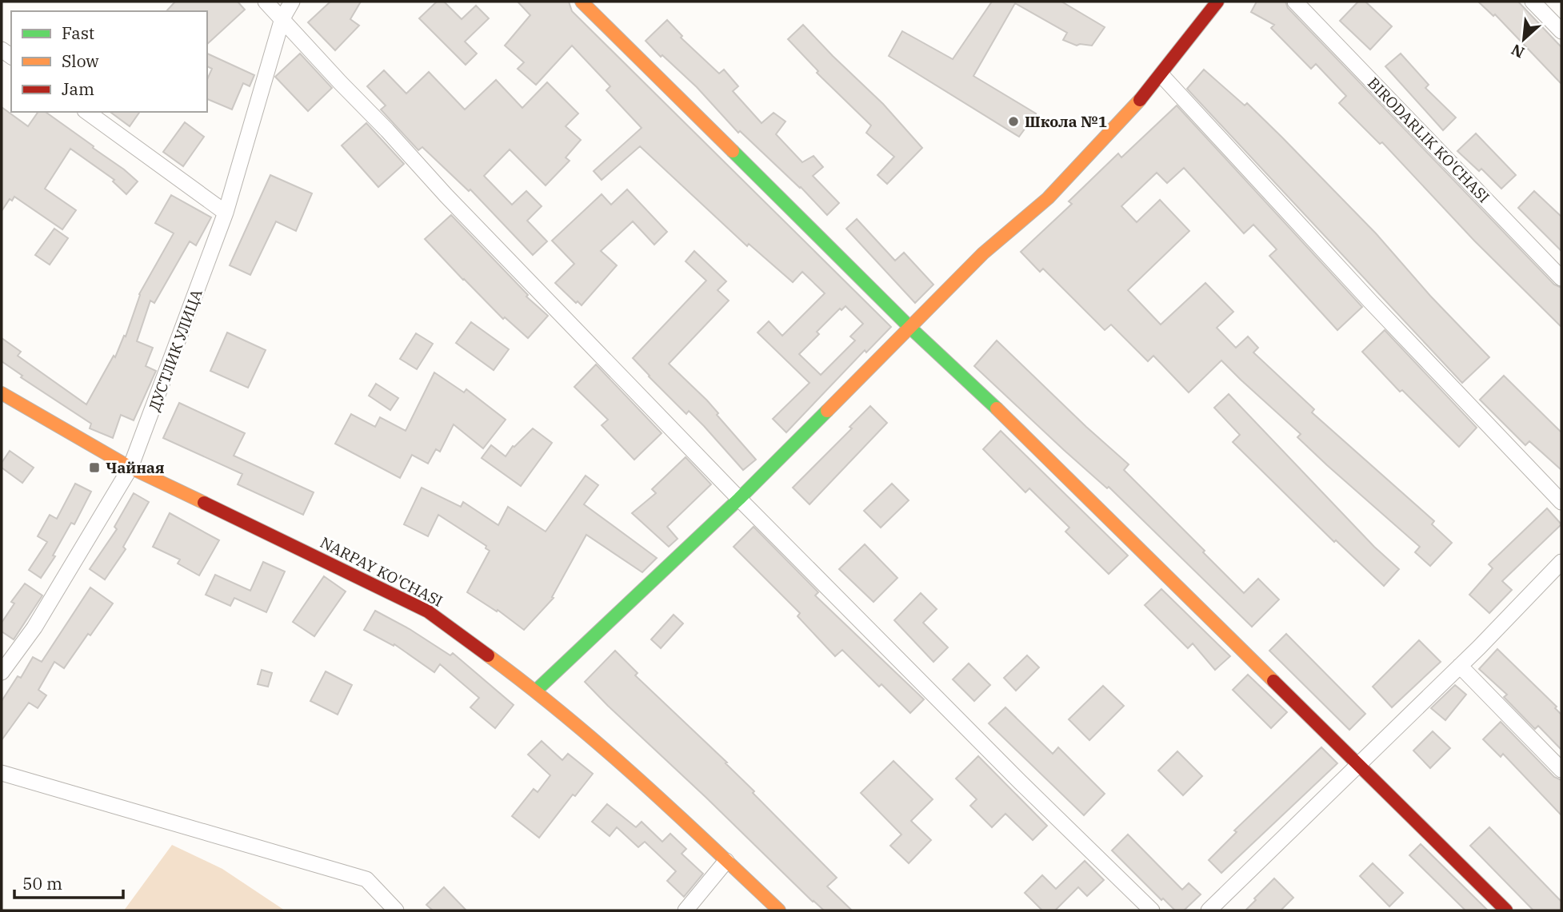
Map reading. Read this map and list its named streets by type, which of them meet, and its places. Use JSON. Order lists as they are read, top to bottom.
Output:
{
  "streets": {
    "street": ["BIRODARLIK KO'CHASI", "ДУСТЛИК УЛИЦА", "NARPAY KO'CHASI"]
  },
  "crossings": [
    ["ДУСТЛИК УЛИЦА", "NARPAY KO'CHASI"]
  ],
  "places": {
    "other": ["Школа №1"],
    "transit": ["Чайная"]
  },
  "legend": ["Fast", "Slow", "Jam"],
  "scale_bar": "50 m",
  "north": "bottom left"
}
